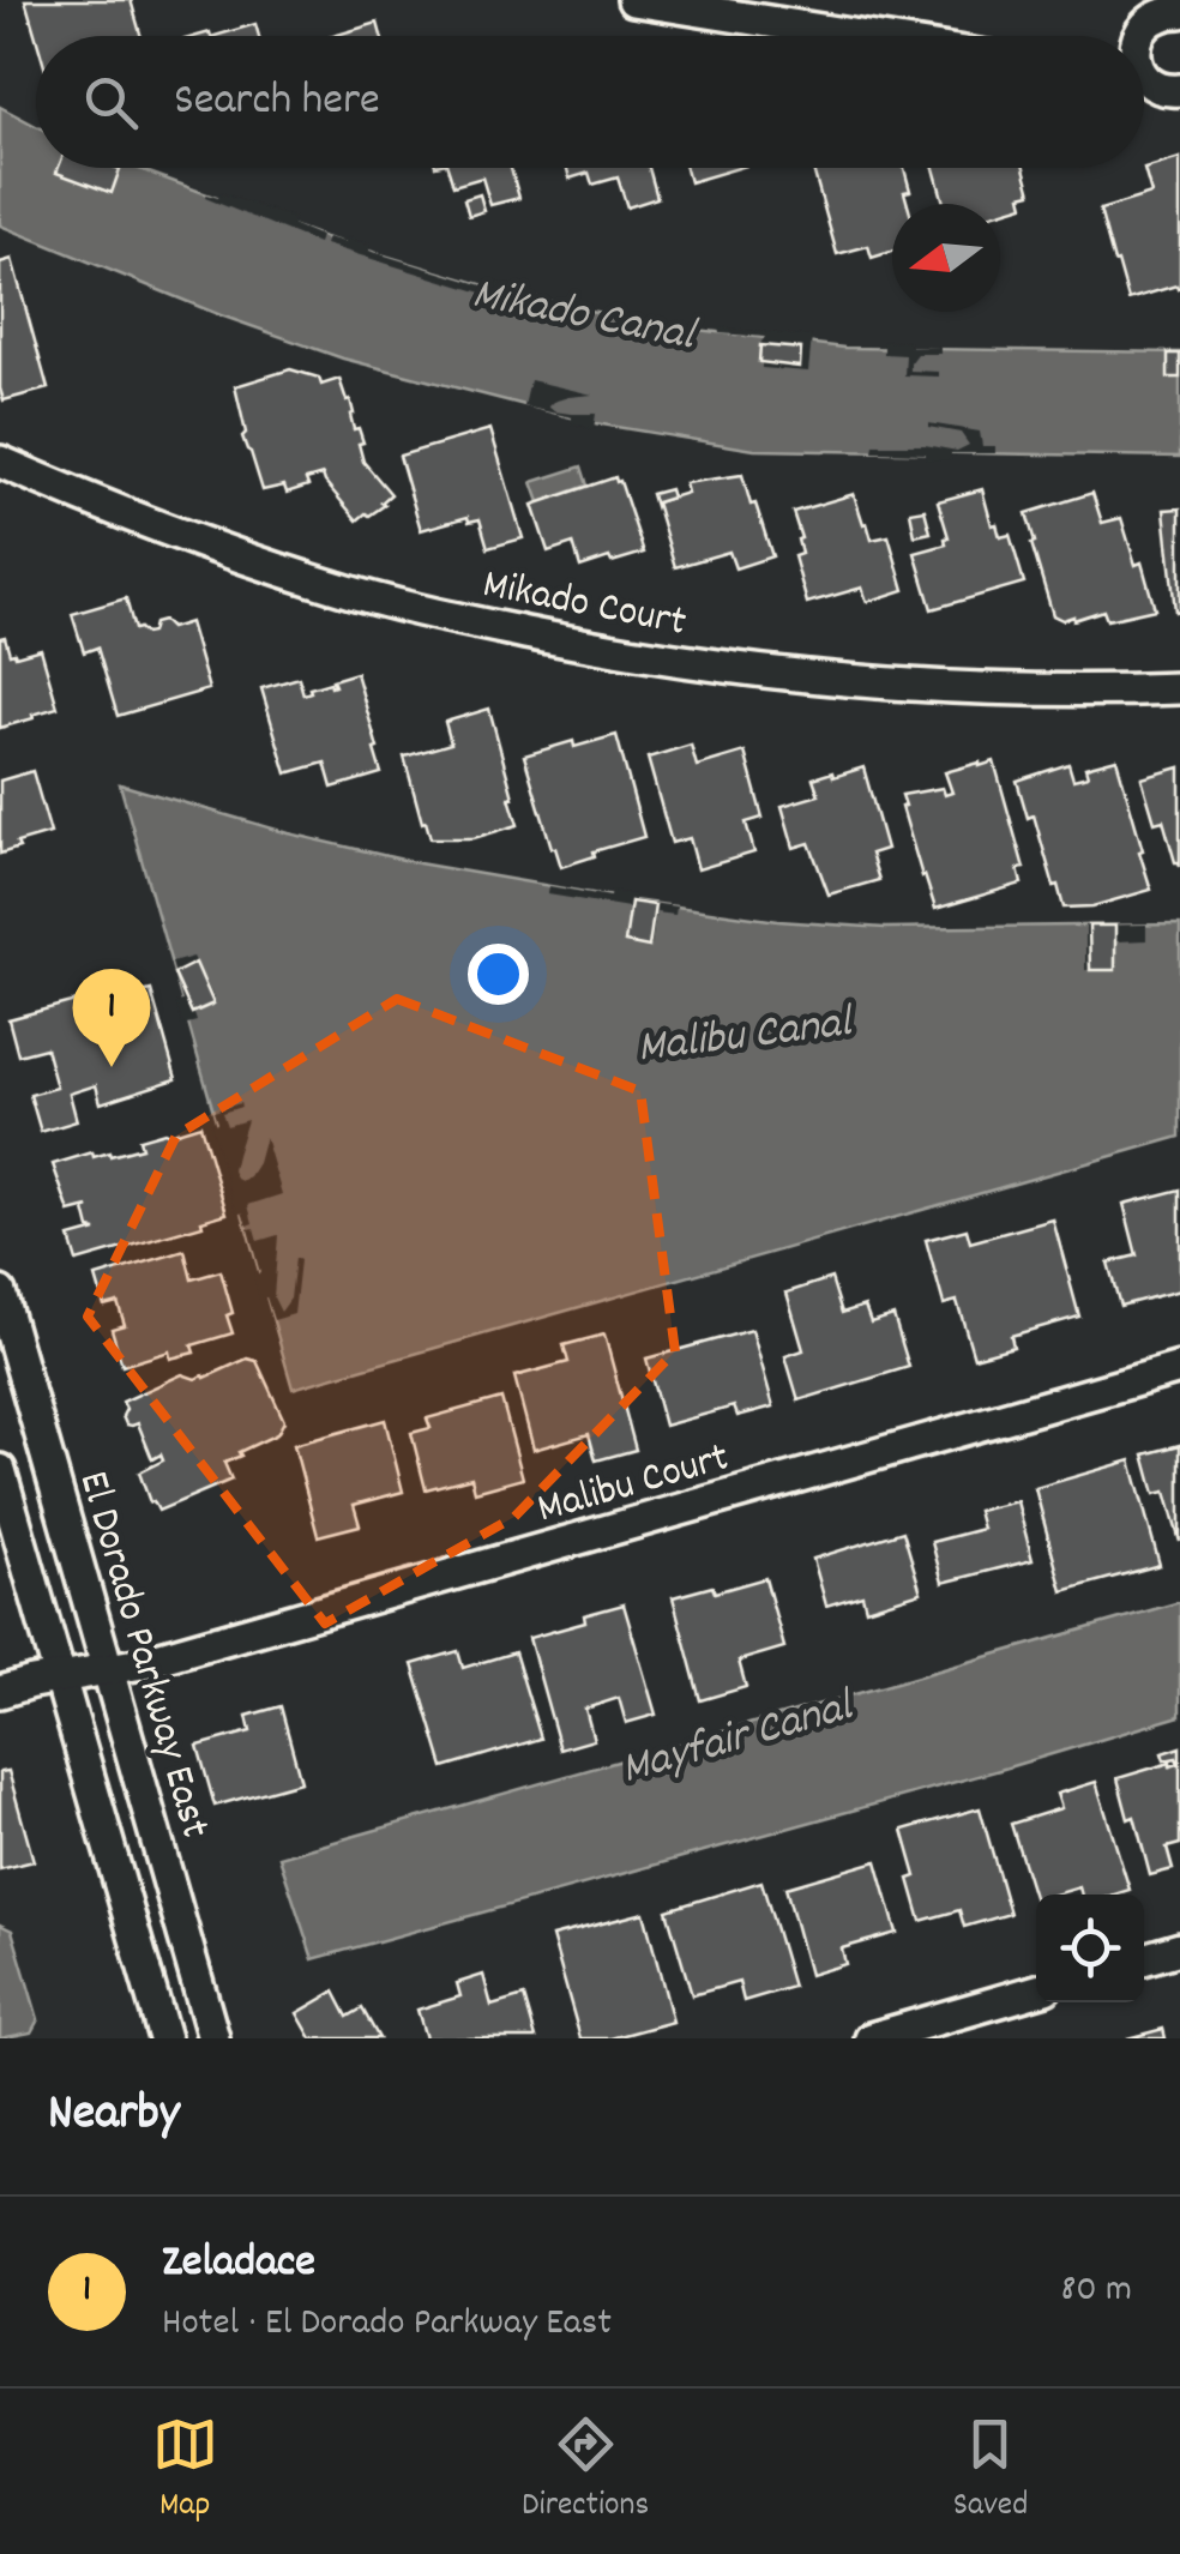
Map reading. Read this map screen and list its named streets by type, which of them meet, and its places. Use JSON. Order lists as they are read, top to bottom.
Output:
{
  "streets": {
    "street": ["Mikado Court", "Malibu Court", "El Dorado Parkway East"]
  },
  "crossings": [
    ["Malibu Court", "El Dorado Parkway East"]
  ],
  "water": ["Mikado Canal", "Malibu Canal", "Mayfair Canal"],
  "north": "left",
  "page": {
    "search": "Search here",
    "pins": "1",
    "heading": "Nearby",
    "list": [
      {
        "mark": "1",
        "name": "Zeladace",
        "note": "Hotel · El Dorado Parkway East",
        "value": "80 m"
      }
    ],
    "nav": ["Map", "Directions", "Saved"]
  }
}
